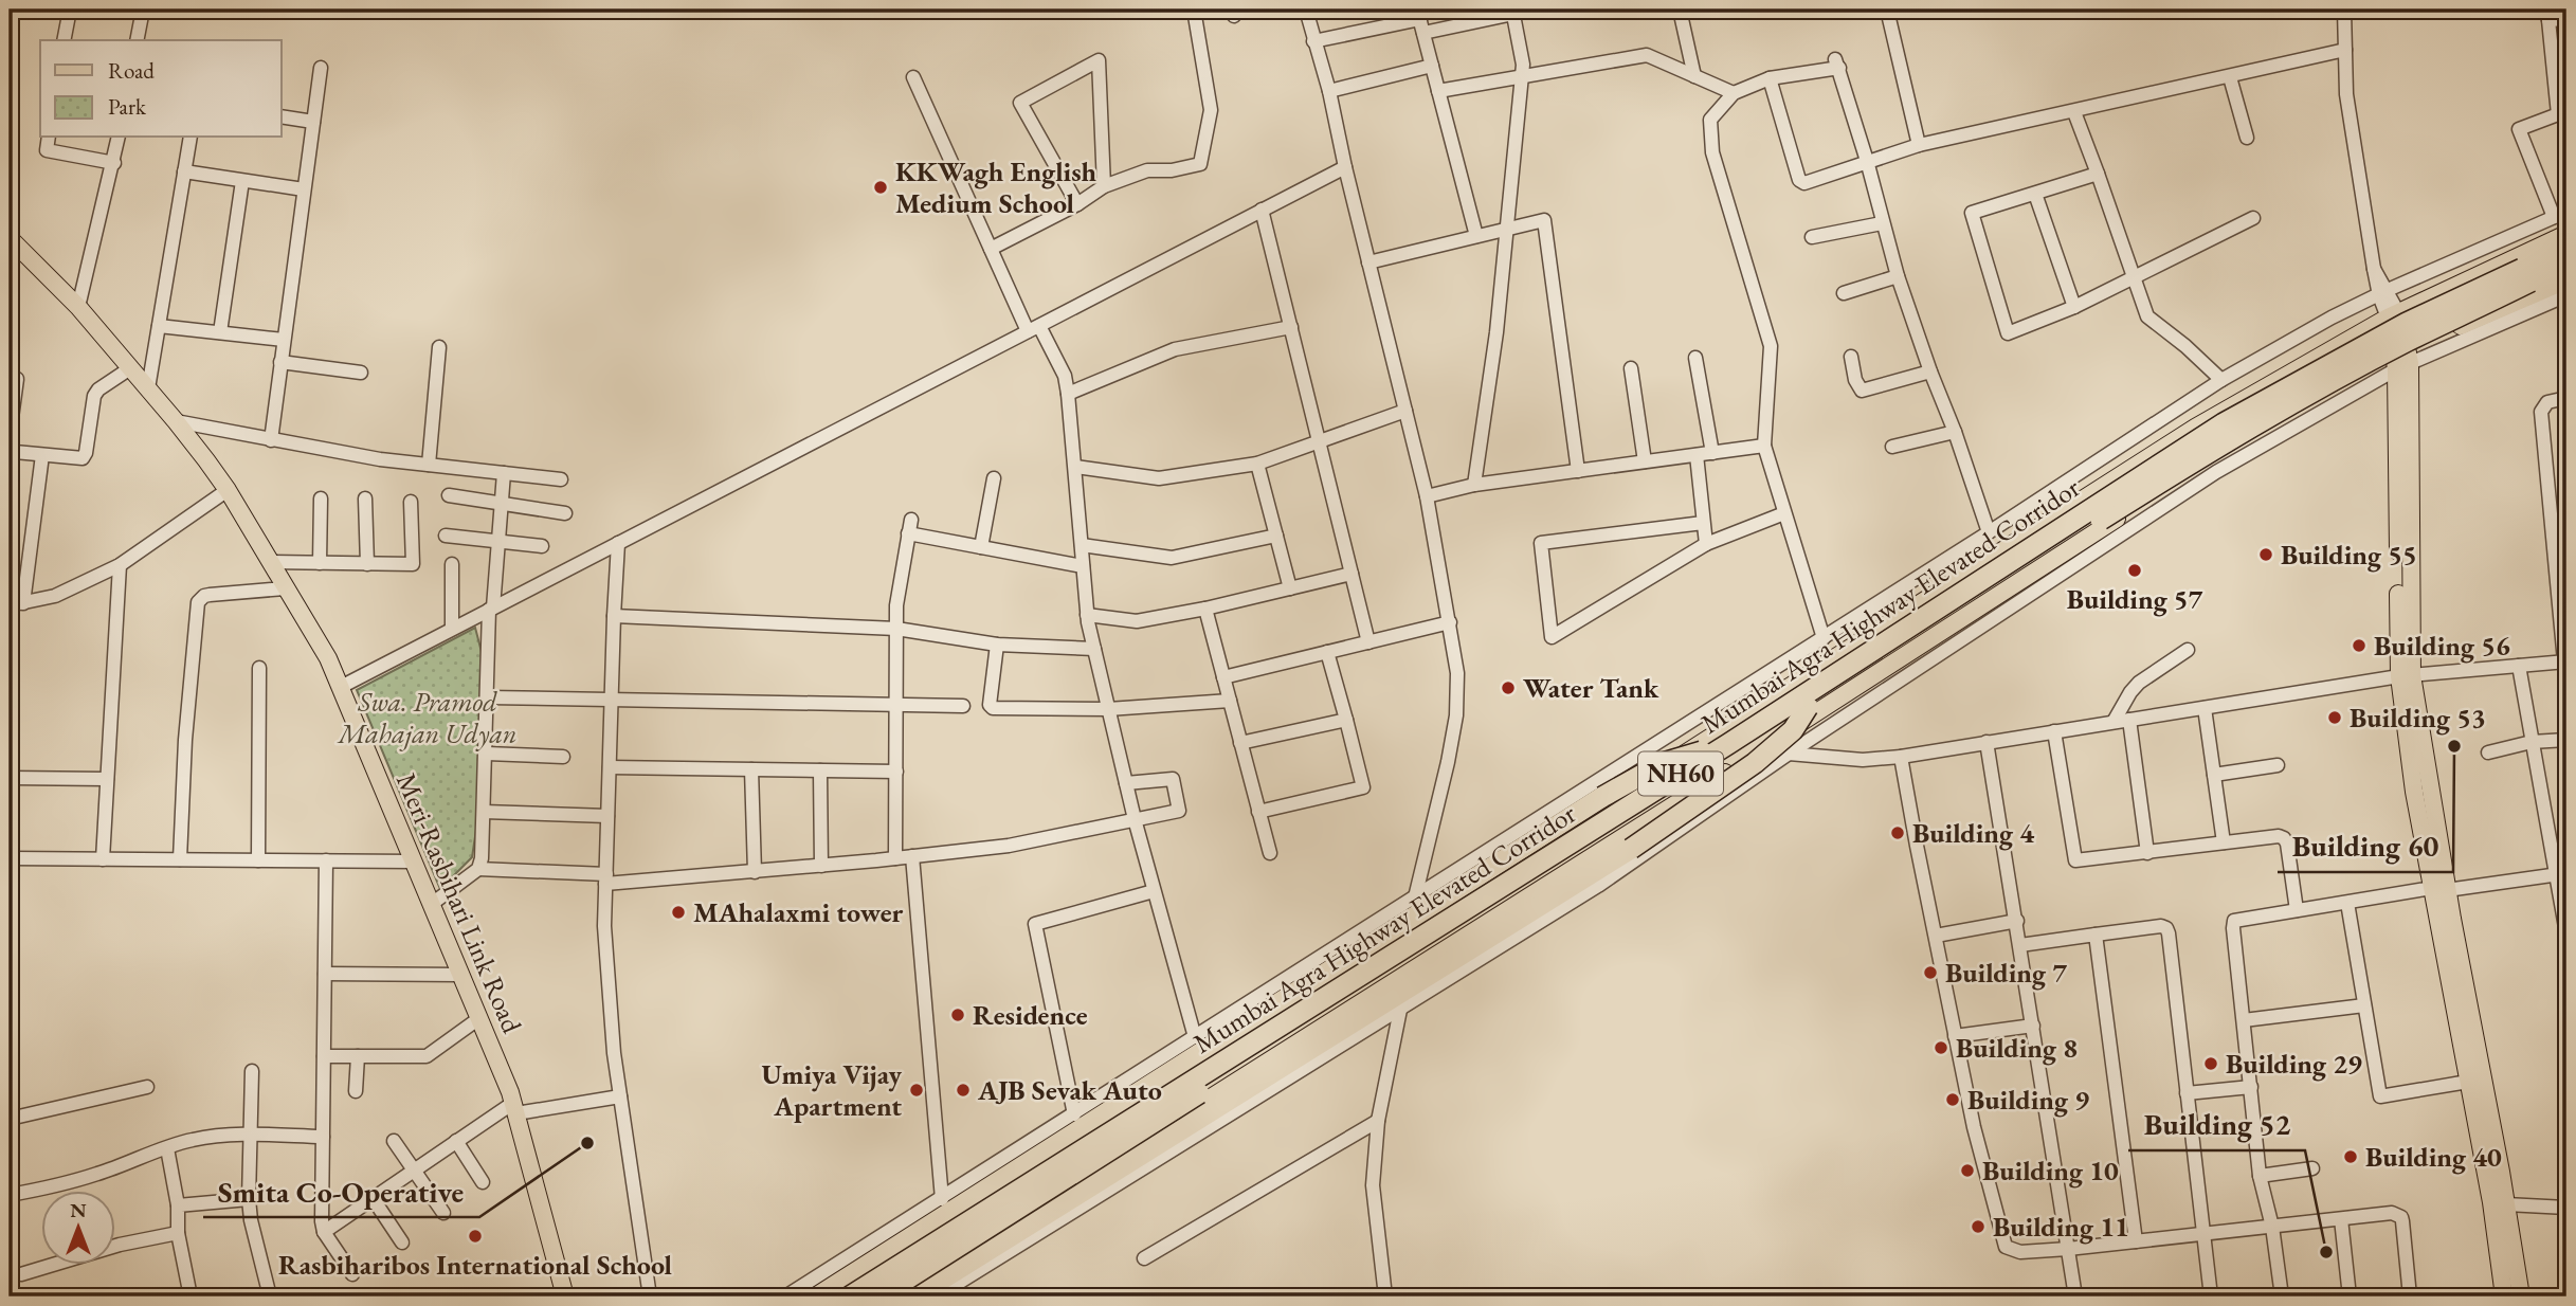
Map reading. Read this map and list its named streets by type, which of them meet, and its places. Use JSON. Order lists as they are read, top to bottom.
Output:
{
  "streets": {
    "highway": ["Mumbai Agra Highway Elevated Corridor", "NH60"],
    "main road": ["Meri-Rasbihari Link Road"]
  },
  "crossings": [
    ["Mumbai Agra Highway Elevated Corridor", "NH60"]
  ],
  "parks": ["Swa. Pramod Mahajan Udyan"],
  "places": [
    "KKWagh English Medium School",
    "Building 55",
    "Building 57",
    "Building 56",
    "Water Tank",
    "Building 53",
    "Building 60",
    "Building 4",
    "MAhalaxmi tower",
    "Building 7",
    "Residence",
    "Building 8",
    "Building 29",
    "Umiya Vijay Apartment",
    "AJB Sevak Auto",
    "Building 9",
    "Smita Co-Operative",
    "Building 40",
    "Building 10",
    "Building 11",
    "Rasbiharibos International School",
    "Building 52"
  ],
  "legend": ["Road", "Park"],
  "north": "top"
}
